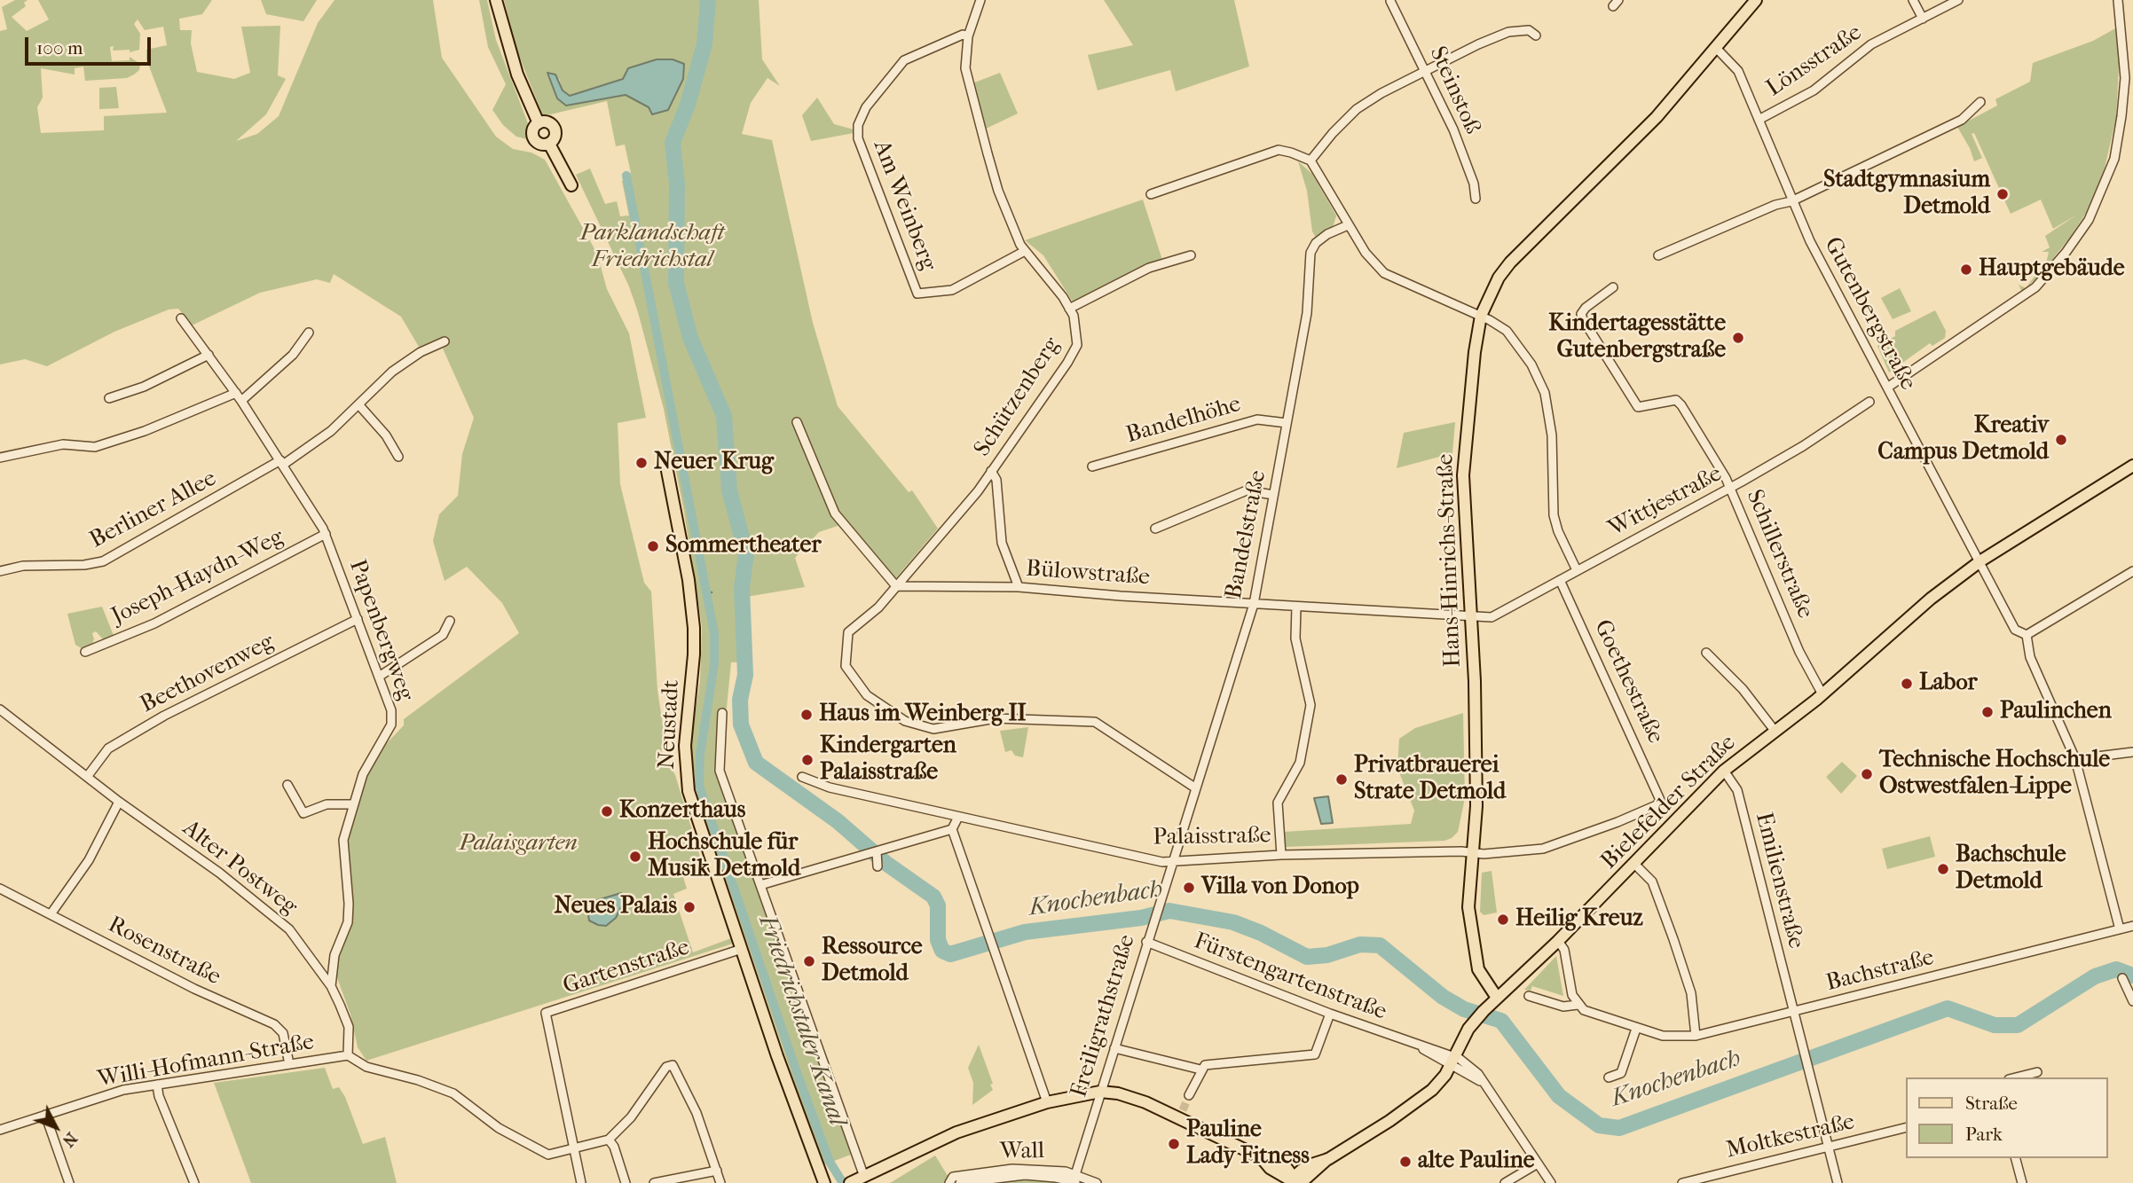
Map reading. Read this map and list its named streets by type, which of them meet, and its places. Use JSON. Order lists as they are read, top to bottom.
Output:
{
  "streets": {
    "main road": ["Hans-Hinrichs-Straße", "Neustadt", "Bielefelder Straße"],
    "street": [
      "Lönsstraße",
      "Steinstoß",
      "Am Weinberg",
      "Gutenbergstraße",
      "Schützenberg",
      "Bandelhöhe",
      "Wittjestraße",
      "Berliner Allee",
      "Bandelstraße",
      "Schillerstraße",
      "Bülowstraße",
      "Joseph-Haydn-Weg",
      "Papenbergweg",
      "Beethovenweg",
      "Goethestraße",
      "Palaisstraße",
      "Alter Postweg",
      "Emilienstraße",
      "Rosenstraße",
      "Gartenstraße",
      "Bachstraße",
      "Fürstengartenstraße",
      "Freiligrathstraße",
      "Willi-Hofmann-Straße",
      "Moltkestraße",
      "Wall"
    ]
  },
  "crossings": [
    ["Lönsstraße", "Gutenbergstraße"],
    ["Am Weinberg", "Schützenberg"],
    ["Gutenbergstraße", "Hans-Hinrichs-Straße"],
    ["Gutenbergstraße", "Bielefelder Straße"],
    ["Schützenberg", "Bandelstraße"],
    ["Schützenberg", "Bülowstraße"],
    ["Bandelhöhe", "Bandelstraße"],
    ["Wittjestraße", "Schillerstraße"],
    ["Wittjestraße", "Hans-Hinrichs-Straße"],
    ["Wittjestraße", "Bülowstraße"],
    ["Wittjestraße", "Goethestraße"],
    ["Berliner Allee", "Papenbergweg"],
    ["Bandelstraße", "Bülowstraße"],
    ["Bandelstraße", "Palaisstraße"],
    ["Bandelstraße", "Freiligrathstraße"],
    ["Schillerstraße", "Bielefelder Straße"],
    ["Hans-Hinrichs-Straße", "Bülowstraße"],
    ["Hans-Hinrichs-Straße", "Bielefelder Straße"],
    ["Hans-Hinrichs-Straße", "Palaisstraße"],
    ["Joseph-Haydn-Weg", "Papenbergweg"],
    ["Papenbergweg", "Beethovenweg"],
    ["Papenbergweg", "Alter Postweg"],
    ["Beethovenweg", "Alter Postweg"],
    ["Goethestraße", "Palaisstraße"],
    ["Neustadt", "Gartenstraße"],
    ["Bielefelder Straße", "Emilienstraße"],
    ["Bielefelder Straße", "Fürstengartenstraße"],
    ["Palaisstraße", "Freiligrathstraße"],
    ["Alter Postweg", "Willi-Hofmann-Straße"],
    ["Emilienstraße", "Bachstraße"],
    ["Emilienstraße", "Moltkestraße"],
    ["Rosenstraße", "Willi-Hofmann-Straße"],
    ["Fürstengartenstraße", "Freiligrathstraße"],
    ["Freiligrathstraße", "Wall"]
  ],
  "water": ["Knochenbach", "Friedrichstaler Kanal"],
  "parks": ["Parklandschaft Friedrichstal", "Palaisgarten"],
  "places": [
    "Stadtgymnasium Detmold",
    "Hauptgebäude",
    "Kindertagesstätte Gutenbergstraße",
    "Kreativ Campus Detmold",
    "Neuer Krug",
    "Sommertheater",
    "Labor",
    "Paulinchen",
    "Haus im Weinberg II",
    "Kindergarten Palaisstraße",
    "Technische Hochschule Ostwestfalen-Lippe",
    "Privatbrauerei Strate Detmold",
    "Konzerthaus",
    "Hochschule für Musik Detmold",
    "Bachschule Detmold",
    "Villa von Donop",
    "Neues Palais",
    "Heilig Kreuz",
    "Ressource Detmold",
    "Pauline Lady Fitness",
    "alte Pauline"
  ],
  "legend": ["Straße", "Park"],
  "scale_bar": "100 m",
  "north": "bottom right"
}
